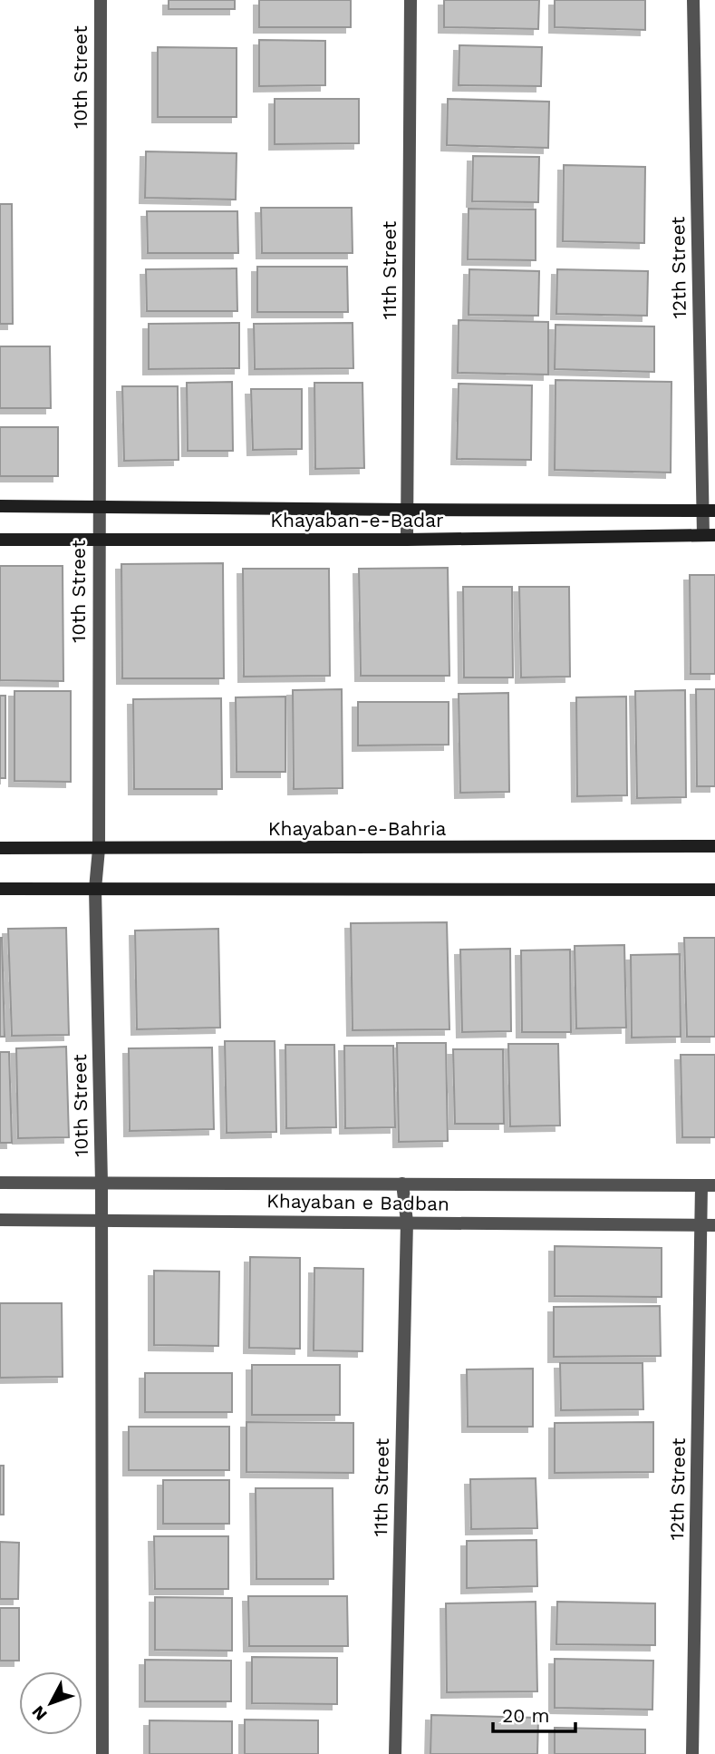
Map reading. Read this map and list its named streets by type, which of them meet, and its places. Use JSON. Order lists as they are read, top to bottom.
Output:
{
  "streets": {
    "main road": ["Khayaban-e-Badar", "Khayaban-e-Bahria"],
    "street": [
      "10th Street",
      "12th Street",
      "11th Street",
      "Khayaban e Badban"
    ]
  },
  "crossings": [
    ["10th Street", "Khayaban-e-Badar"],
    ["10th Street", "Khayaban-e-Bahria"],
    ["10th Street", "Khayaban e Badban"],
    ["12th Street", "Khayaban-e-Badar"],
    ["12th Street", "Khayaban e Badban"],
    ["11th Street", "Khayaban-e-Badar"],
    ["11th Street", "Khayaban e Badban"]
  ],
  "scale_bar": "20 m",
  "north": "bottom left"
}
